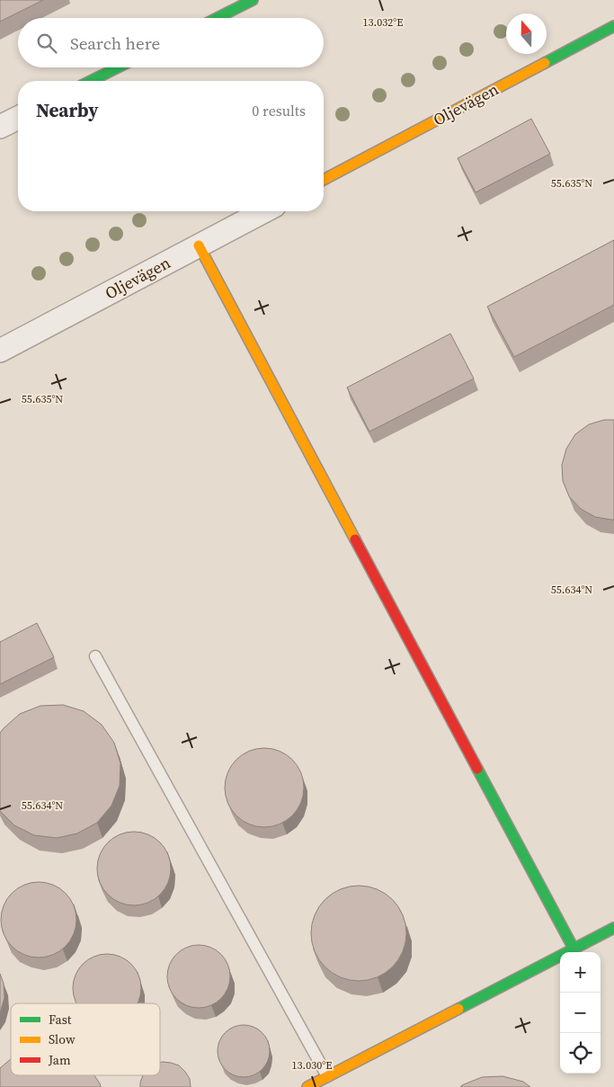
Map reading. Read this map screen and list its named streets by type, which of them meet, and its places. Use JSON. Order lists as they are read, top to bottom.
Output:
{
  "streets": {
    "street": ["Oljevägen"]
  },
  "legend": ["Fast", "Slow", "Jam"],
  "north": "top",
  "page": {
    "search": "Search here",
    "heading": ["Nearby", "0 results"],
    "map_buttons": ["+", "−"]
  },
  "coordinates": [
    "13.032°E",
    "55.635°N",
    "55.634°N",
    "13.030°E"
  ]
}
